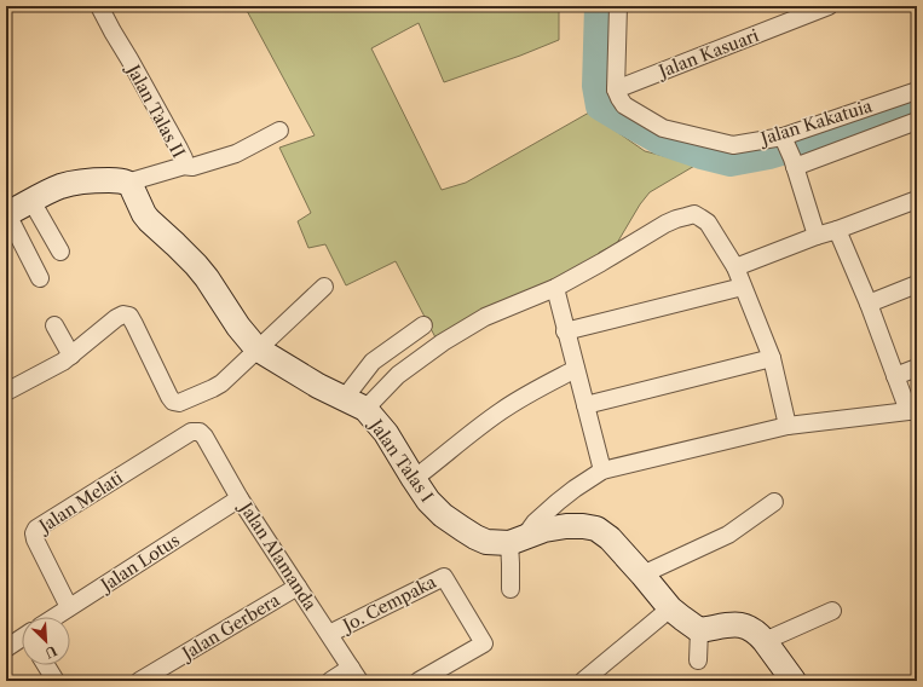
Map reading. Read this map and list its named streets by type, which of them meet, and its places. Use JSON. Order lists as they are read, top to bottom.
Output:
{
  "streets": {
    "street": [
      "Jalan Kasuari",
      "Jalan Talas II",
      "Jalan Kakatuia",
      "Jalan Talas I",
      "Jalan Melati",
      "Jalan Alamanda",
      "Jalan Lotus",
      "Jo. Cempaka",
      "Jalan Gerbera"
    ]
  },
  "crossings": [
    ["Jalan Kasuari", "Jalan Kakatuia"],
    ["Jalan Talas II", "Jalan Talas I"],
    ["Jalan Melati", "Jalan Alamanda"],
    ["Jalan Melati", "Jalan Lotus"],
    ["Jalan Alamanda", "Jalan Lotus"],
    ["Jalan Alamanda", "Jo. Cempaka"],
    ["Jalan Alamanda", "Jalan Gerbera"]
  ],
  "north": "bottom right"
}
